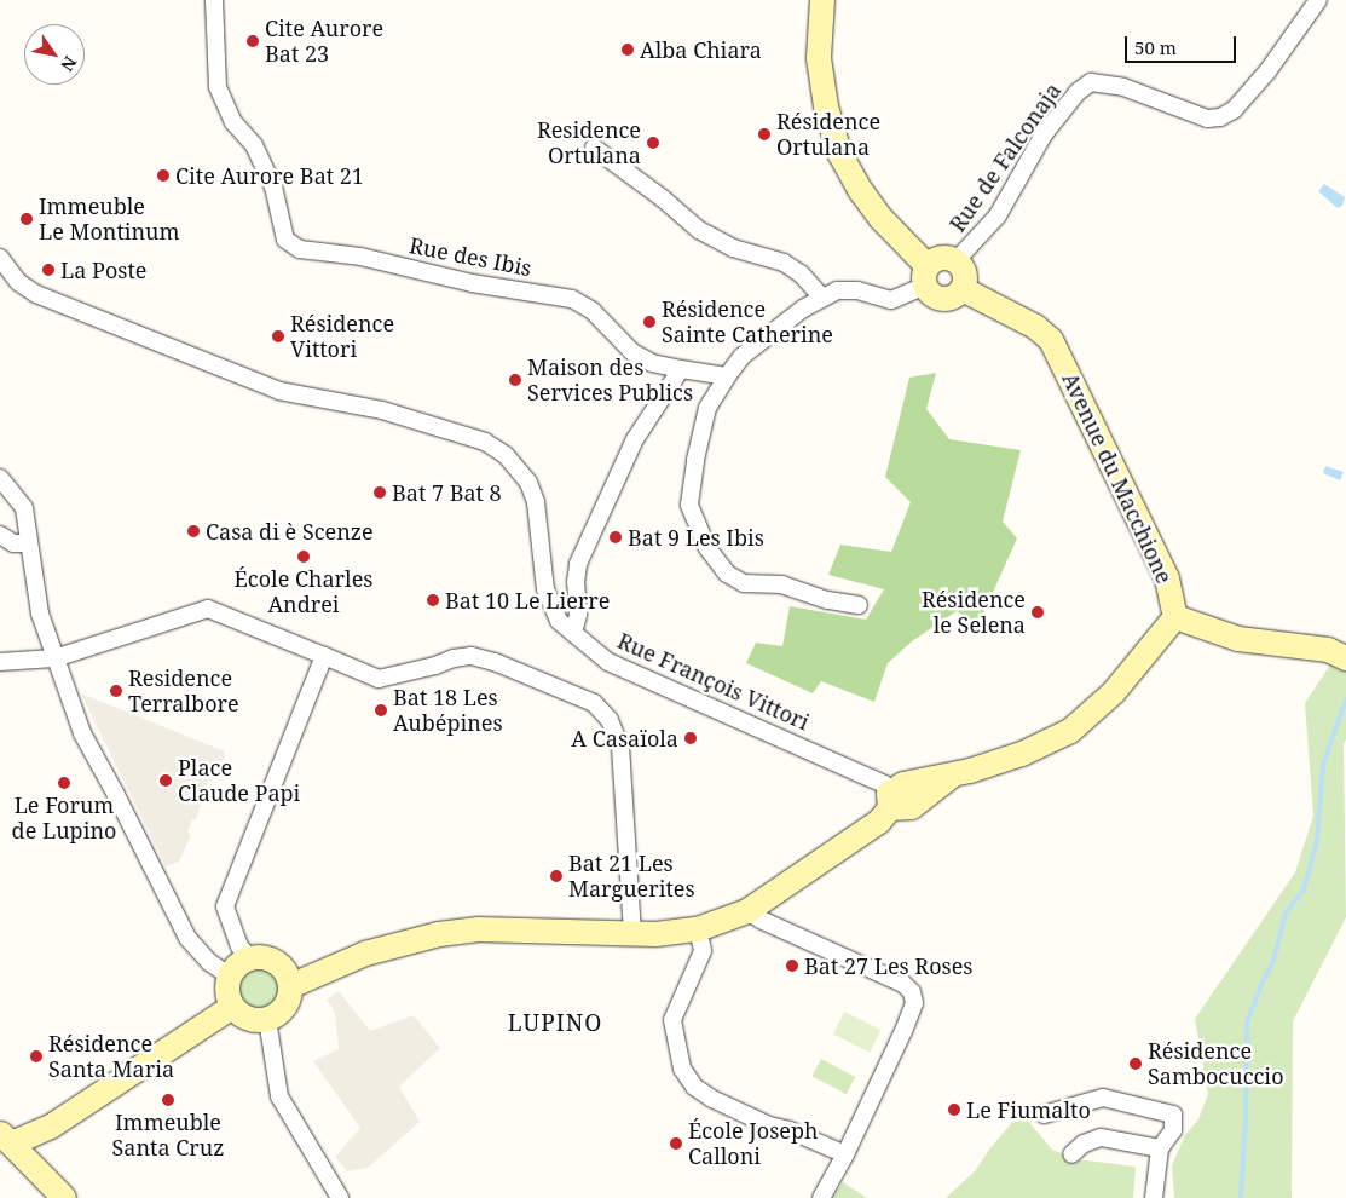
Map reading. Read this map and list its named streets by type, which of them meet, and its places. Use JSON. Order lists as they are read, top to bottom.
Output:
{
  "streets": {
    "main road": ["Avenue du Macchione"],
    "street": ["Rue de Falconaja", "Rue des Ibis", "Rue François Vittori"]
  },
  "crossings": [
    ["Rue de Falconaja", "Avenue du Macchione"]
  ],
  "districts": ["LUPINO"],
  "places": [
    "Cite Aurore Bat 23",
    "Alba Chiara",
    "Résidence Ortulana",
    "Residence Ortulana",
    "Cite Aurore Bat 21",
    "Immeuble Le Montinum",
    "La Poste",
    "Résidence Sainte Catherine",
    "Résidence Vittori",
    "Maison des Services Publics",
    "Bat 7 Bat 8",
    "Casa di è Scenze",
    "Bat 9 Les Ibis",
    "École Charles Andrei",
    "Bat 10 Le Lierre",
    "Résidence le Selena",
    "Residence Terralbore",
    "Bat 18 Les Aubépines",
    "A Casaïola",
    "Place Claude Papi",
    "Le Forum de Lupino",
    "Bat 21 Les Marguerites",
    "Bat 27 Les Roses",
    "Résidence Santa Maria",
    "Résidence Sambocuccio",
    "Immeuble Santa Cruz",
    "Le Fiumalto",
    "École Joseph Calloni"
  ],
  "scale_bar": "50 m",
  "north": "bottom right"
}
